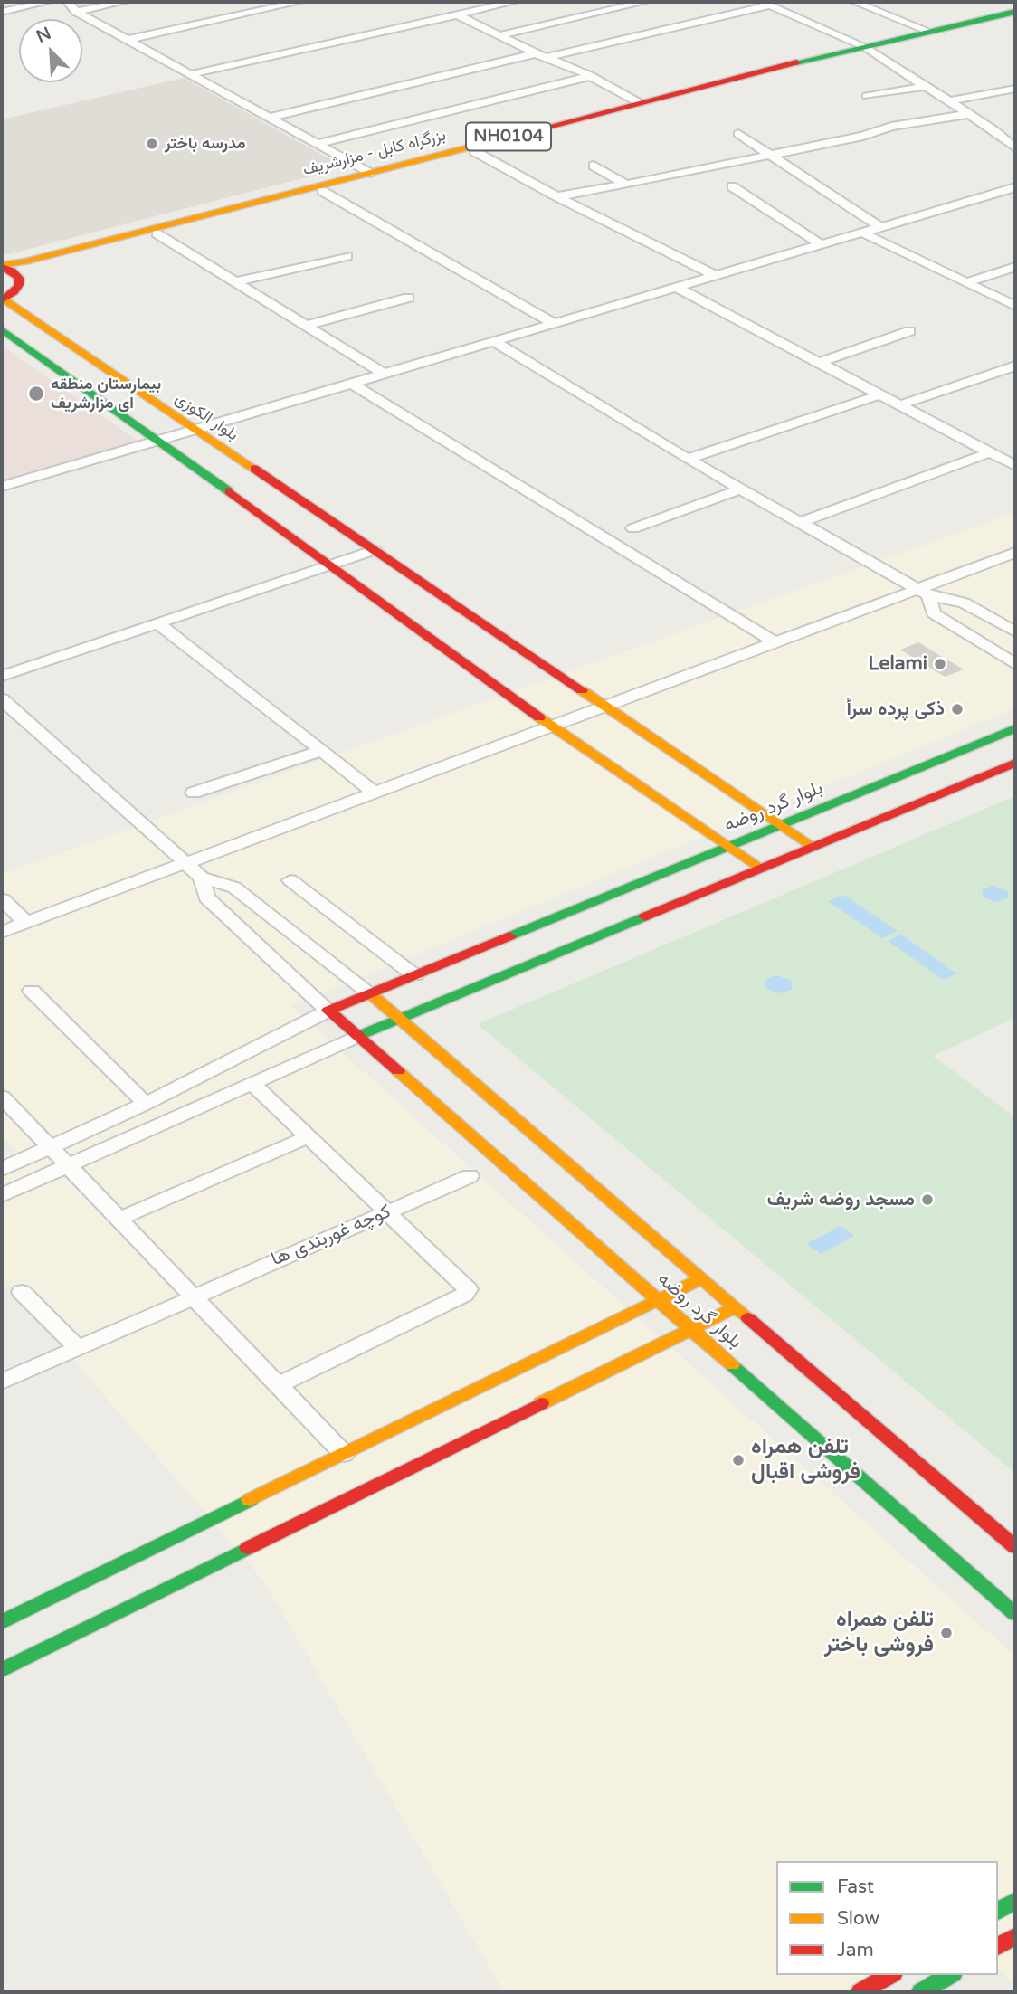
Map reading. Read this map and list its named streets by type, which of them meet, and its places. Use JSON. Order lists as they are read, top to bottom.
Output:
{
  "streets": {
    "main road": [
      "NH0104",
      "بزرگراه کابل - مزارشریف",
      "بلوار الکوزی",
      "بلوار گرد روضه"
    ],
    "street": ["کوچه غوربندی ها"]
  },
  "crossings": [
    ["NH0104", "بزرگراه کابل - مزارشریف"],
    ["NH0104", "بلوار الکوزی"],
    ["بلوار الکوزی", "بلوار گرد روضه"]
  ],
  "places": [
    "مدرسه باختر",
    "بیمارستان منطقه ای مزارشریف",
    "Lelami",
    "ذکی پرده سرأ",
    "مسجد روضه شریف",
    "تلفن همراه فروشی اقبال",
    "تلفن همراه فروشی باختر"
  ],
  "legend": ["Fast", "Slow", "Jam"],
  "north": "top left"
}
